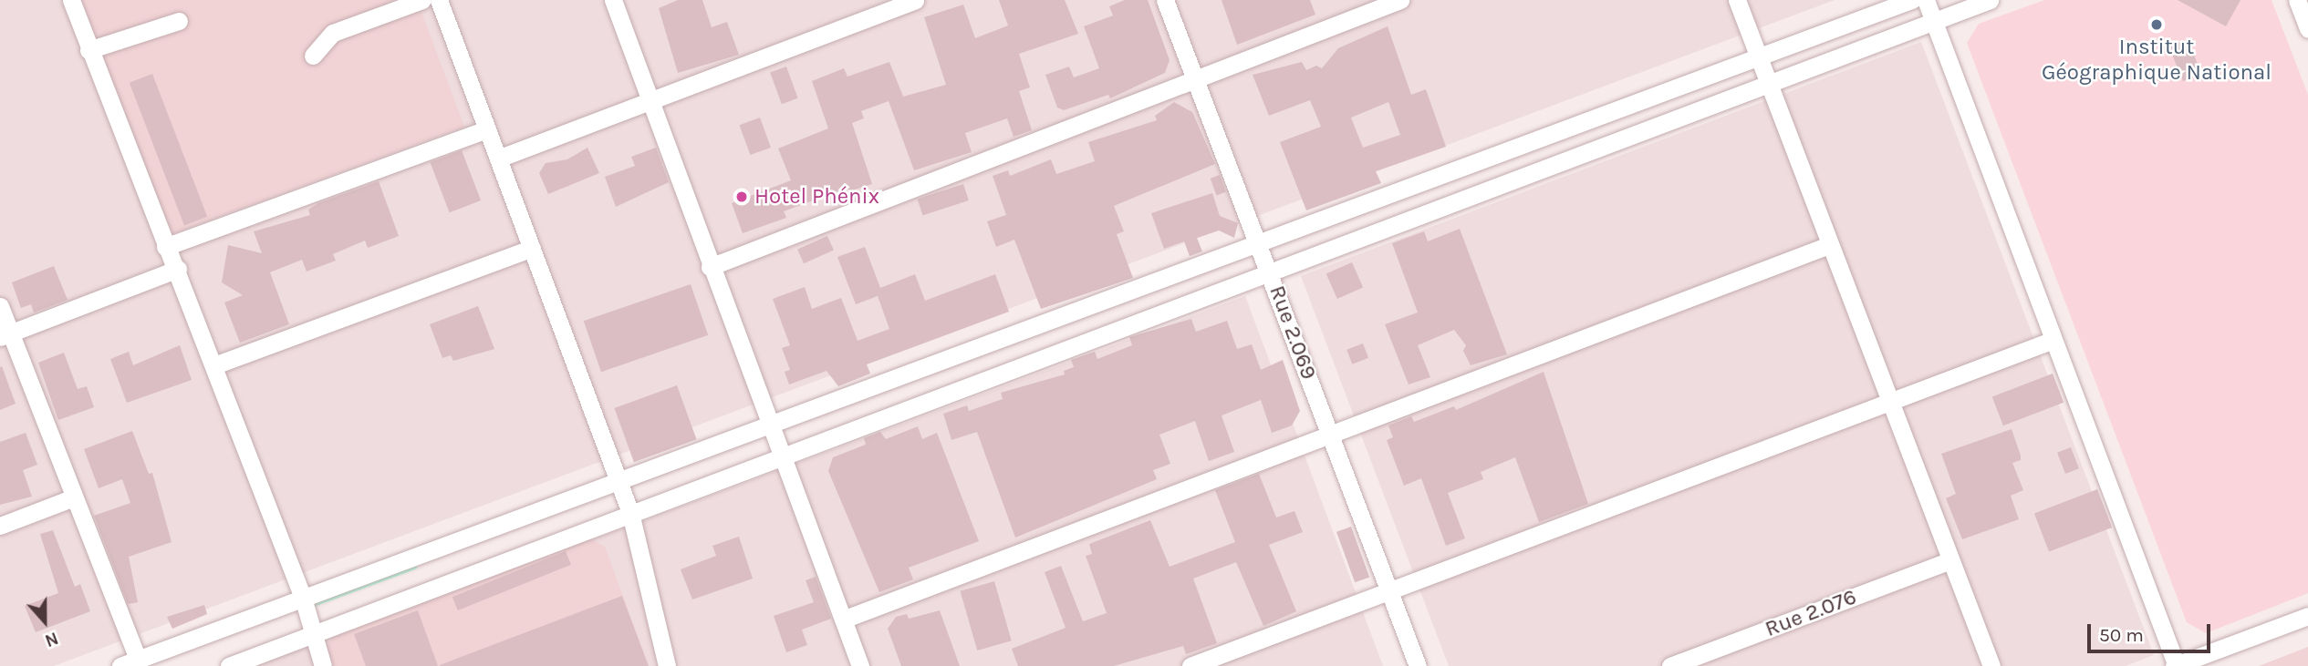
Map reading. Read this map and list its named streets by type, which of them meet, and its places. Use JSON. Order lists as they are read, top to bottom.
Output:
{
  "streets": {
    "street": ["Rue 2.069", "Rue 2.076"]
  },
  "places": ["Institut Géographique National", "Hotel Phénix"],
  "scale_bar": "50 m",
  "north": "bottom"
}
